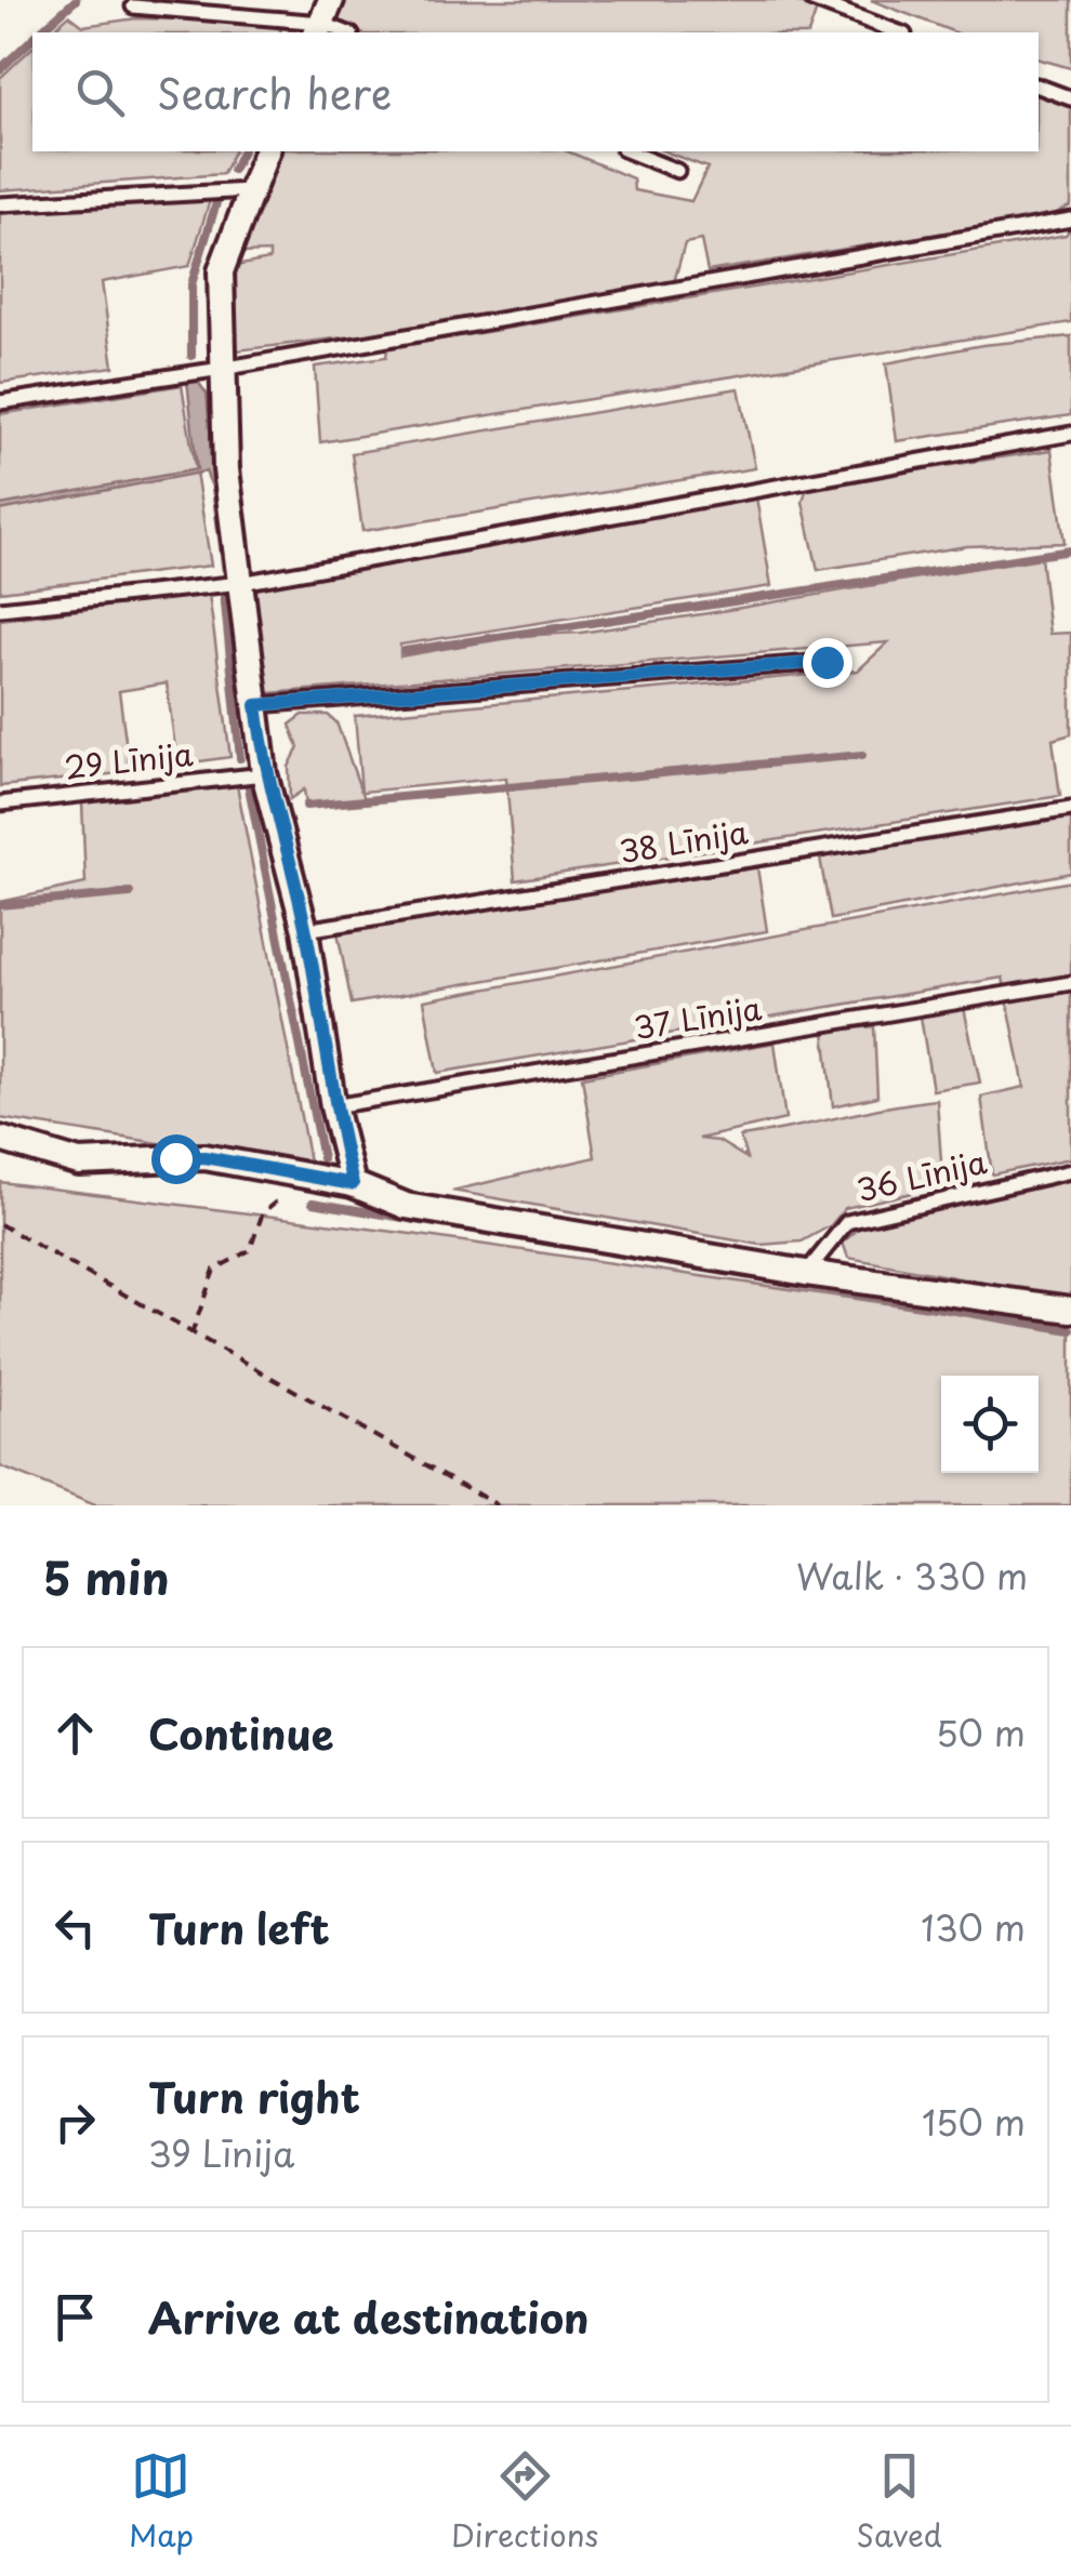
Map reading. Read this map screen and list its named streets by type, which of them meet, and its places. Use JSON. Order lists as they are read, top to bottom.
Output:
{
  "streets": {
    "lane": [
      "29 Līnija",
      "38 Līnija",
      "37 Līnija",
      "36 Līnija"
    ]
  },
  "page": {
    "search": "Search here",
    "heading": ["5 min", "Walk · 330 m"],
    "list": [
      ["Continue", "50 m"],
      ["Turn left", "130 m"],
      ["Turn right", "39 Līnija", "150 m"],
      "Arrive at destination"
    ],
    "nav": ["Map", "Directions", "Saved"]
  }
}
